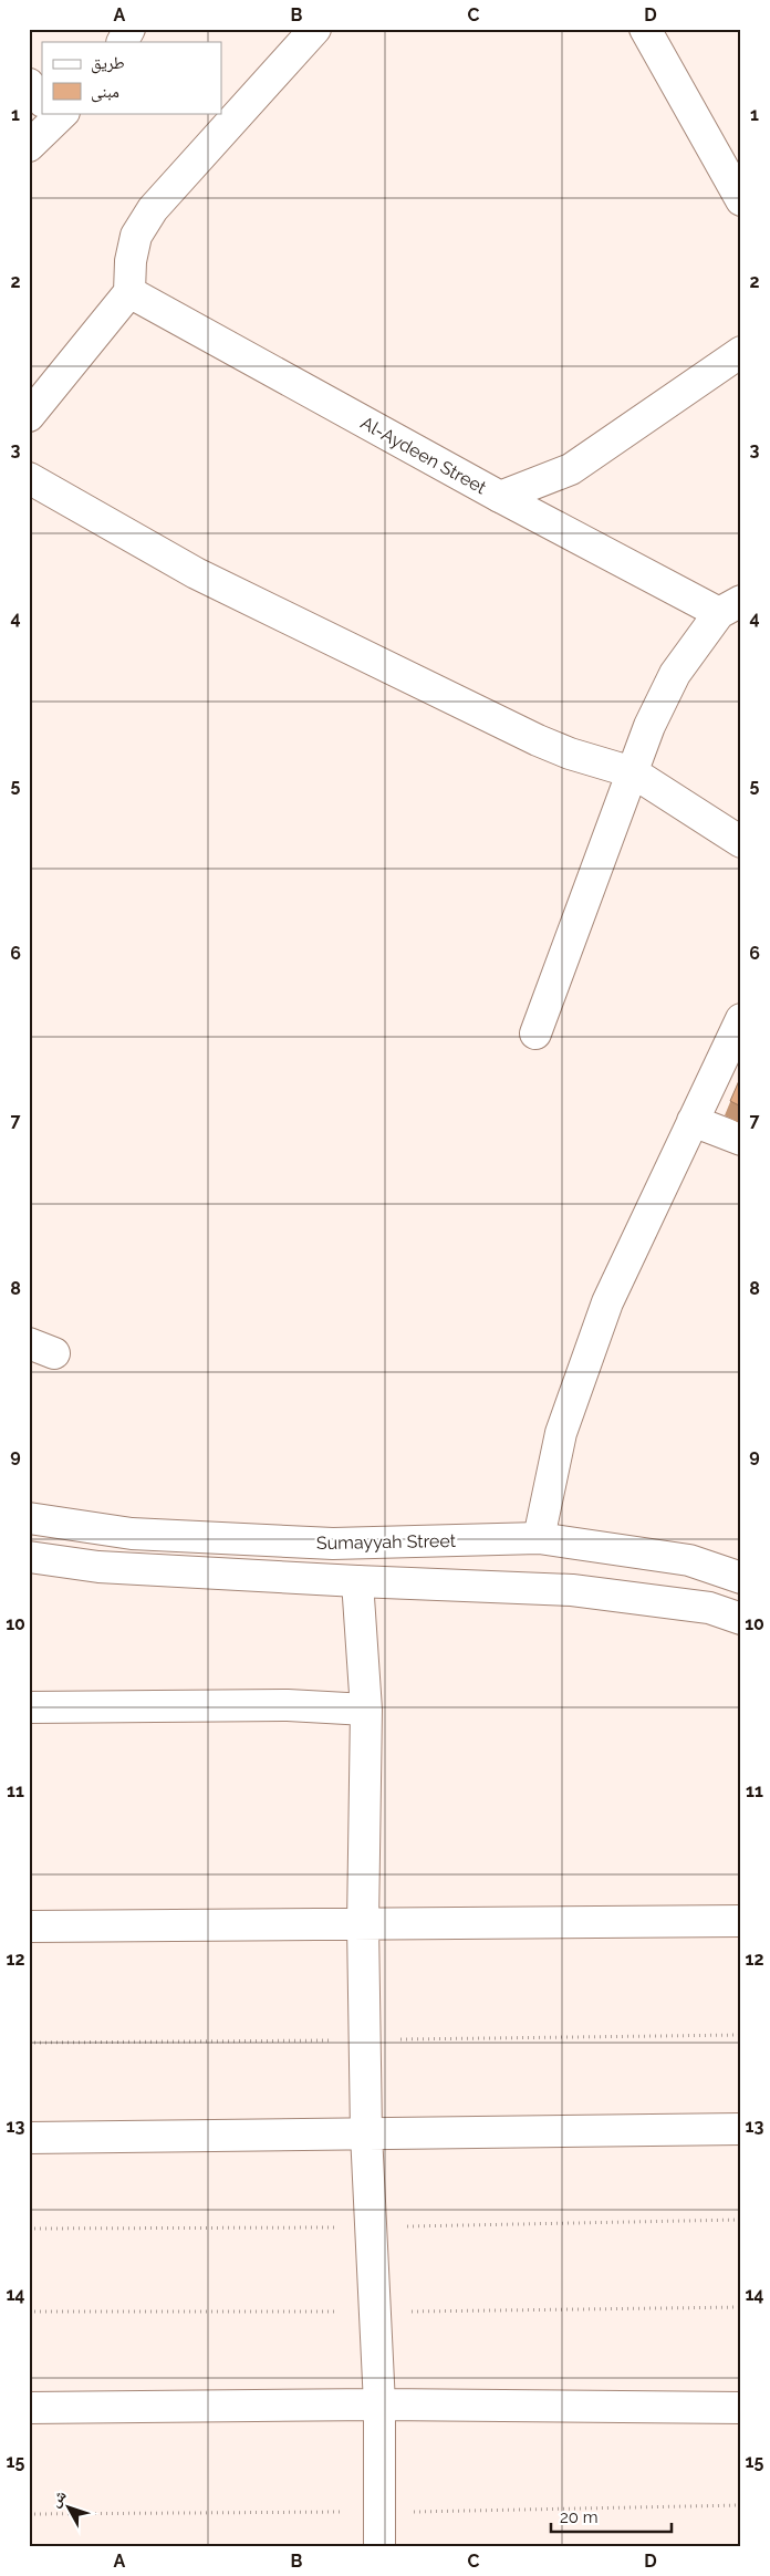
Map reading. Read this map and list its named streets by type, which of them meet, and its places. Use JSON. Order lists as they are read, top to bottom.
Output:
{
  "streets": {
    "street": ["Al-Aydeen Street", "Sumayyah Street"]
  },
  "legend": ["طريق", "مبنى"],
  "scale_bar": "20 m",
  "north": "top left",
  "grid": {
    "columns": [
      "A",
      "B",
      "C",
      "D"
    ],
    "rows": [
      "1",
      "2",
      "3",
      "4",
      "5",
      "6",
      "7",
      "8",
      "9",
      "10",
      "11",
      "12",
      "13",
      "14",
      "15"
    ]
  }
}
